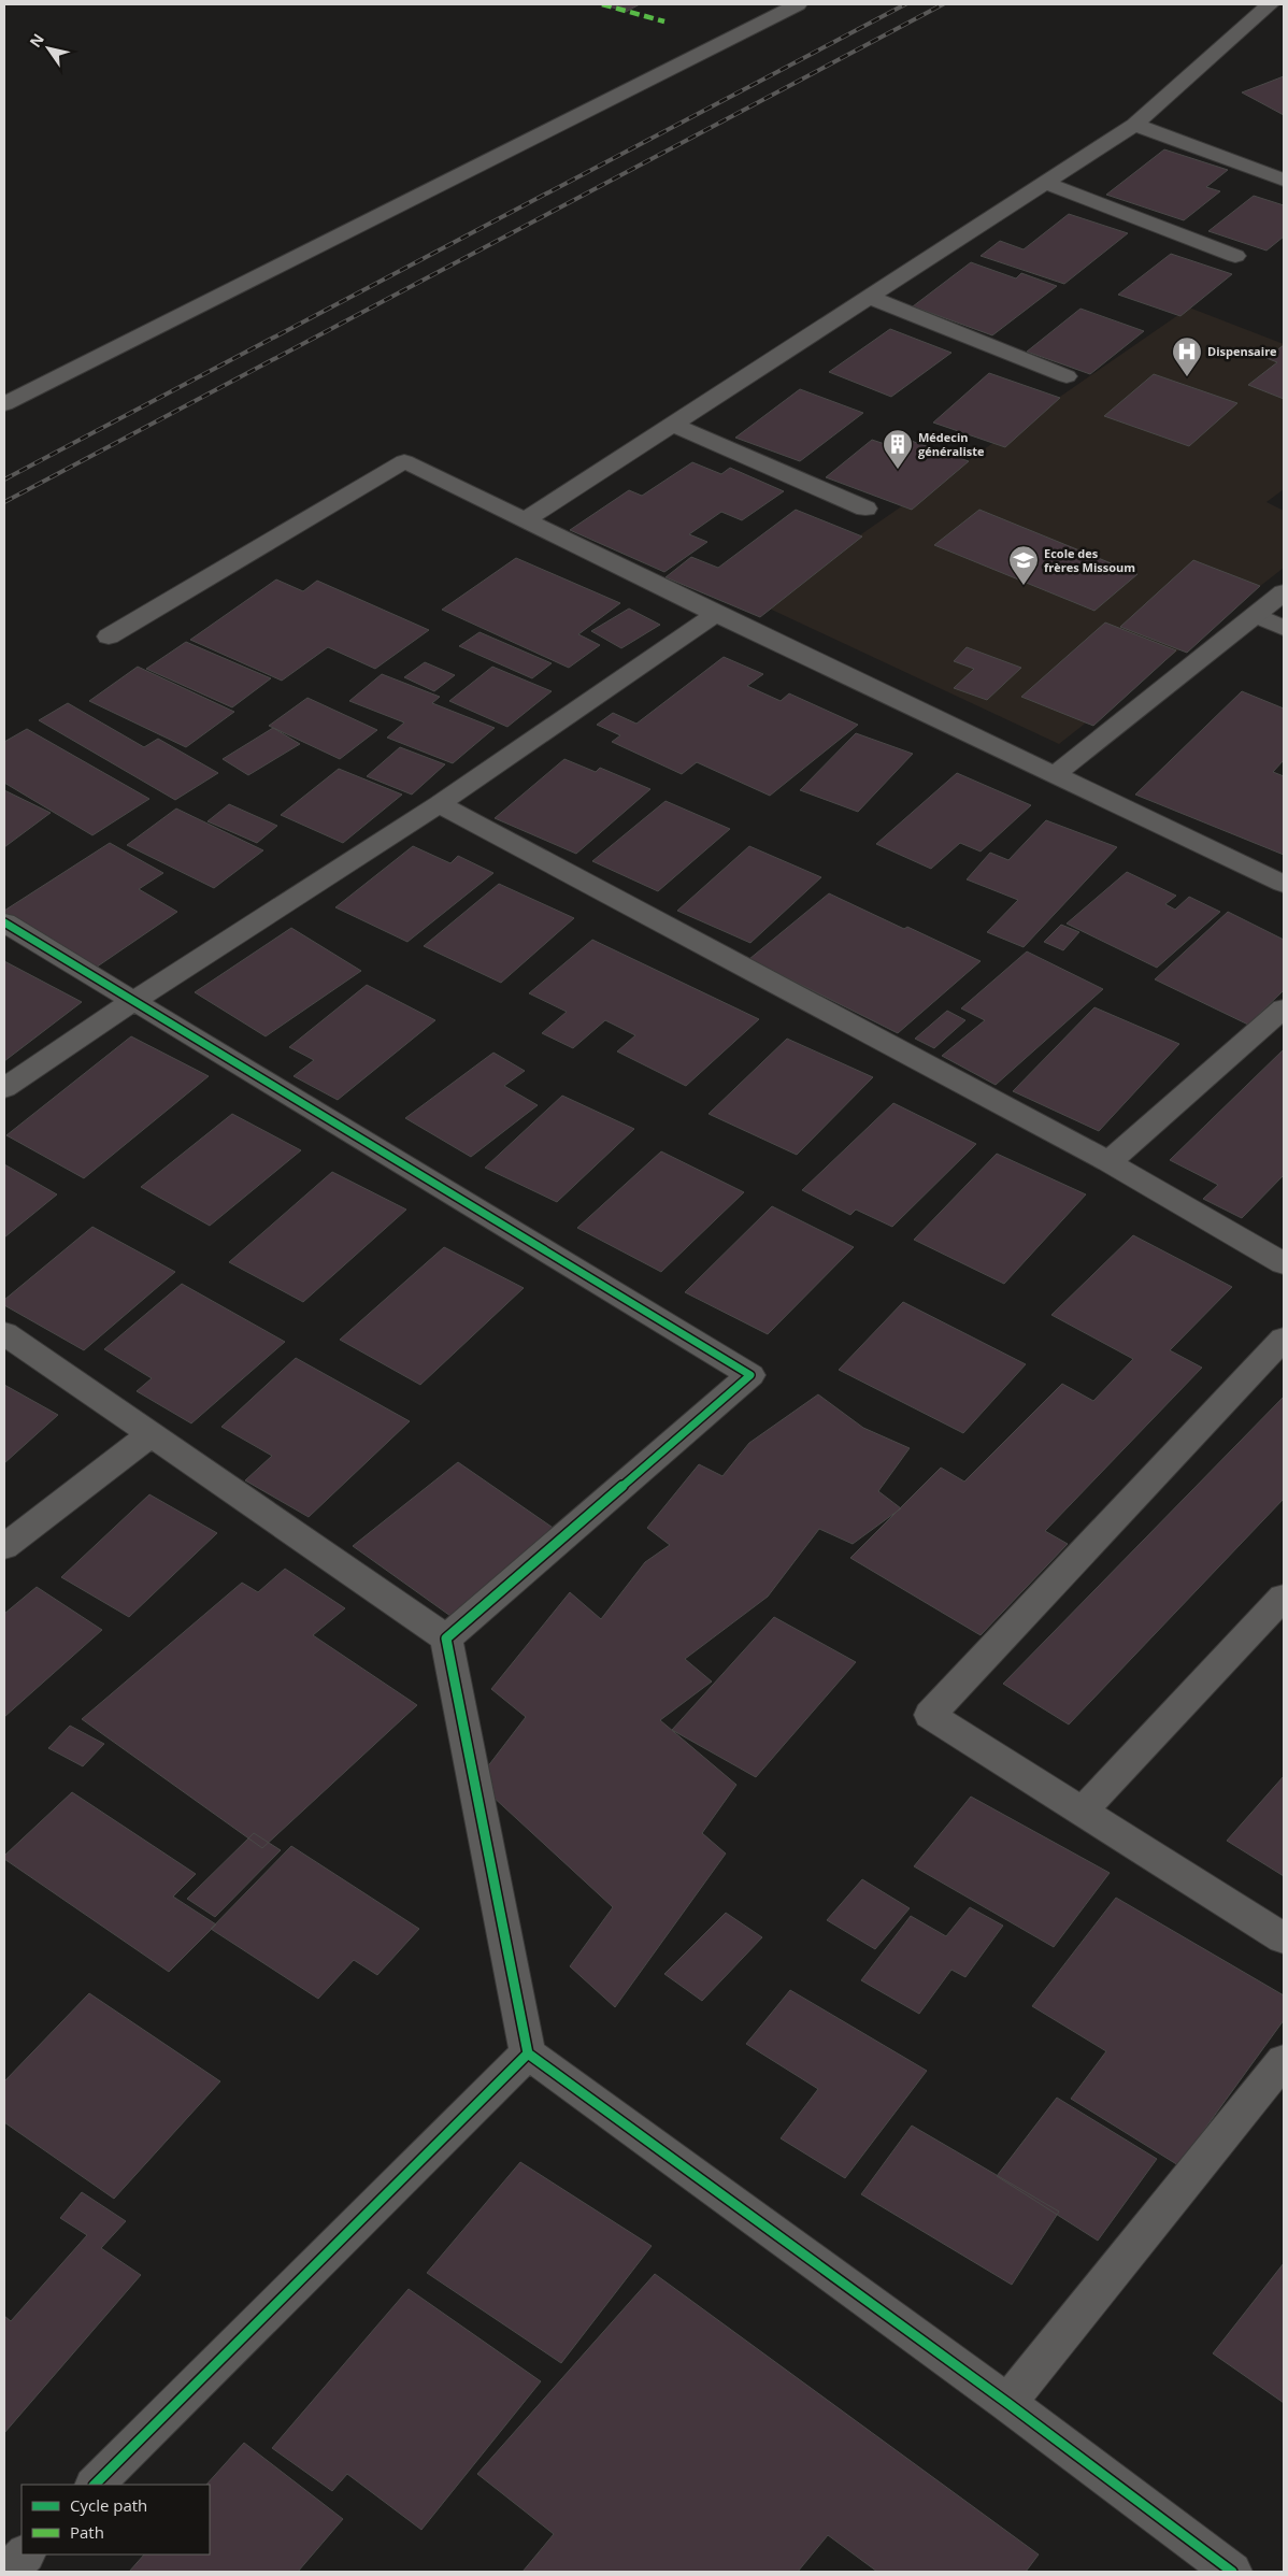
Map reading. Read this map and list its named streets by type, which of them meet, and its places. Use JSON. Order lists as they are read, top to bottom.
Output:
{
  "places": {
    "hospital": ["Dispensaire"],
    "building": ["Médecin généraliste"],
    "school or university": ["Ecole des frères Missoum"]
  },
  "legend": ["Cycle path", "Path"],
  "north": "top left"
}
